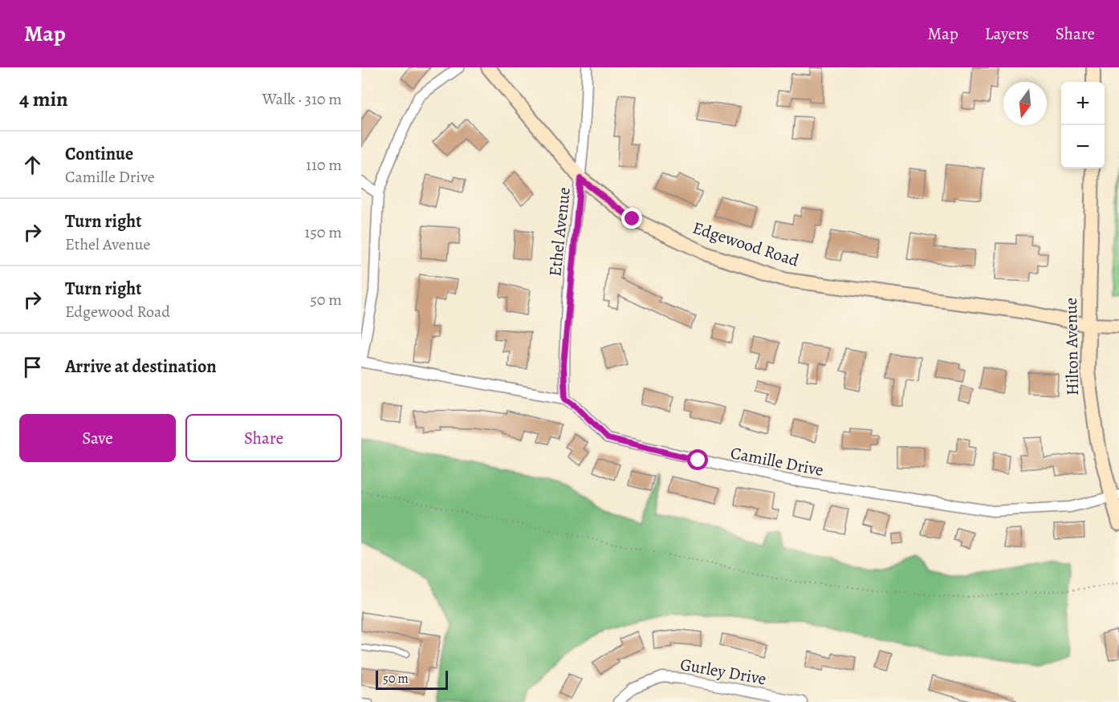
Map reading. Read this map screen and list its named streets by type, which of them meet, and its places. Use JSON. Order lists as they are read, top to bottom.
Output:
{
  "streets": {
    "street": [
      "Ethel Avenue",
      "Edgewood Road",
      "Hilton Avenue",
      "Camille Drive",
      "Gurley Drive"
    ]
  },
  "crossings": [
    ["Ethel Avenue", "Edgewood Road"],
    ["Ethel Avenue", "Camille Drive"],
    ["Edgewood Road", "Hilton Avenue"],
    ["Hilton Avenue", "Camille Drive"]
  ],
  "scale_bar": "50 m",
  "north": "bottom",
  "page": {
    "header": "Map",
    "nav": ["Map", "Layers", "Share"],
    "heading": ["4 min", "Walk · 310 m"],
    "map_buttons": ["+", "−"],
    "list": [
      ["Continue", "Camille Drive", "110 m"],
      ["Turn right", "Ethel Avenue", "150 m"],
      ["Turn right", "Edgewood Road", "50 m"],
      "Arrive at destination"
    ],
    "buttons": ["Save", "Share"],
    "scale": "50 m"
  }
}
